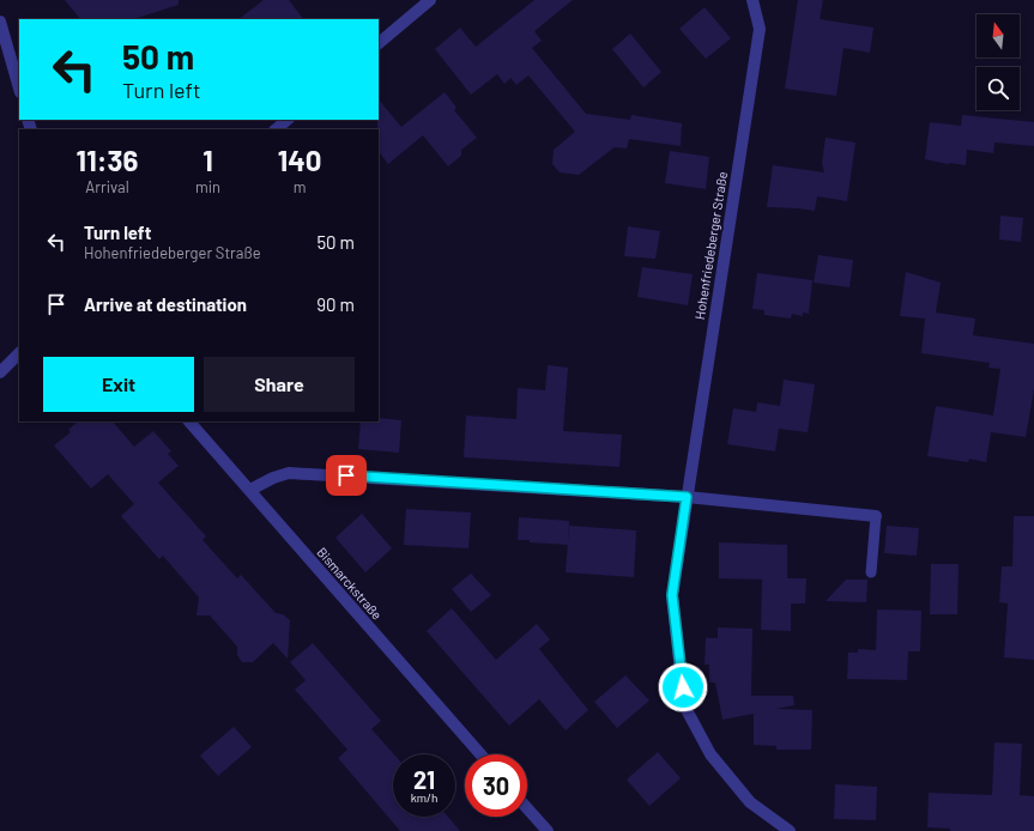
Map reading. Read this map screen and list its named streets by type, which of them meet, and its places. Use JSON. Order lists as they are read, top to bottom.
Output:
{
  "streets": {
    "street": ["Hohenfriedeberger Straße", "Bismarckstraße"]
  },
  "north": "top",
  "page": {
    "turn": ["50 m", "Turn left"],
    "eta": [
      "11:36",
      "Arrival",
      "1",
      "min",
      "140",
      "m"
    ],
    "list": [
      {
        "name": "Turn left",
        "note": "Hohenfriedeberger Straße",
        "value": "50 m"
      },
      {
        "name": "Arrive at destination",
        "value": "90 m"
      }
    ],
    "buttons": ["Exit", "Share"],
    "speed": "21 km/h",
    "limit": "30"
  }
}
